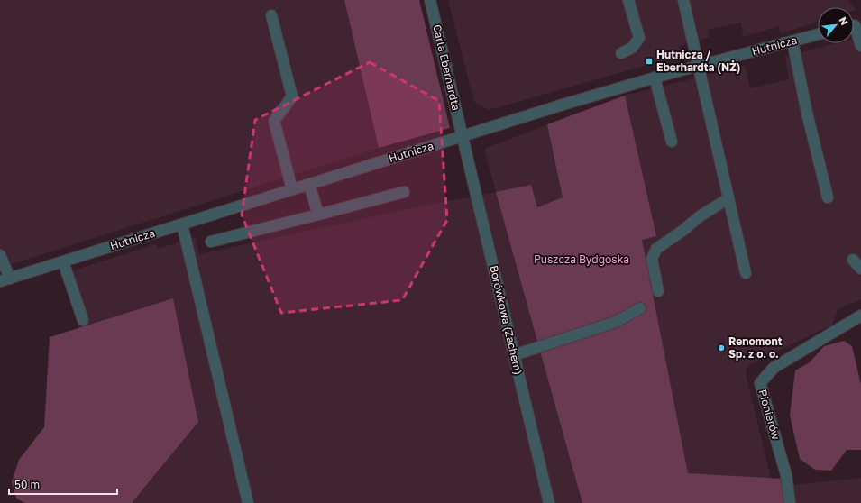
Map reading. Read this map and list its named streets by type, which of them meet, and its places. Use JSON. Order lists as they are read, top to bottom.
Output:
{
  "streets": {
    "street": [
      "Hutnicza",
      "Carla Eberhardta",
      "Borówkowa (Zachem)",
      "Pionierów"
    ]
  },
  "crossings": [
    ["Hutnicza", "Carla Eberhardta"],
    ["Hutnicza", "Borówkowa (Zachem)"],
    ["Carla Eberhardta", "Borówkowa (Zachem)"]
  ],
  "parks": ["Puszcza Bydgoska"],
  "places": {
    "transit": ["Hutnicza / Eberhardta (NŻ)"],
    "other": ["Renomont Sp. z o. o."]
  },
  "scale_bar": "50 m",
  "north": "top right"
}
